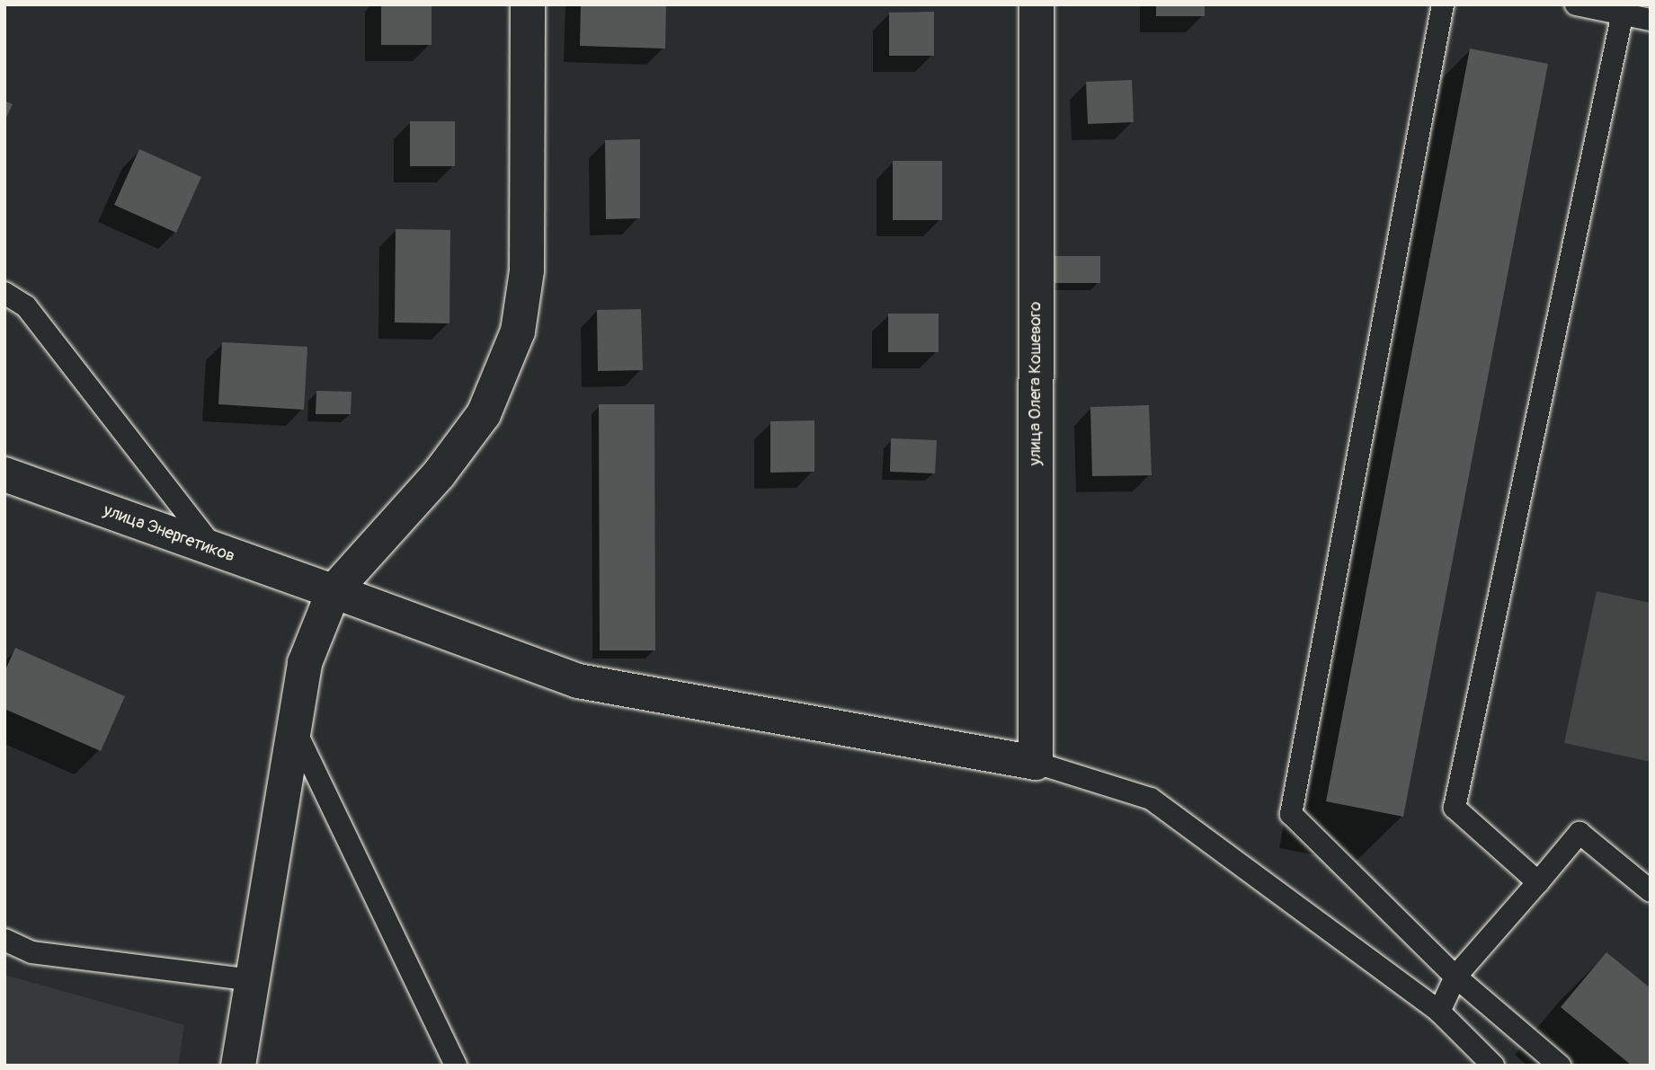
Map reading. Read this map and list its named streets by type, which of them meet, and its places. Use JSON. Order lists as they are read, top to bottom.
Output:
{
  "streets": {
    "street": ["улица Олега Кошевого", "улица Энергетиков"]
  },
  "crossings": [
    ["улица Олега Кошевого", "улица Энергетиков"]
  ]
}
